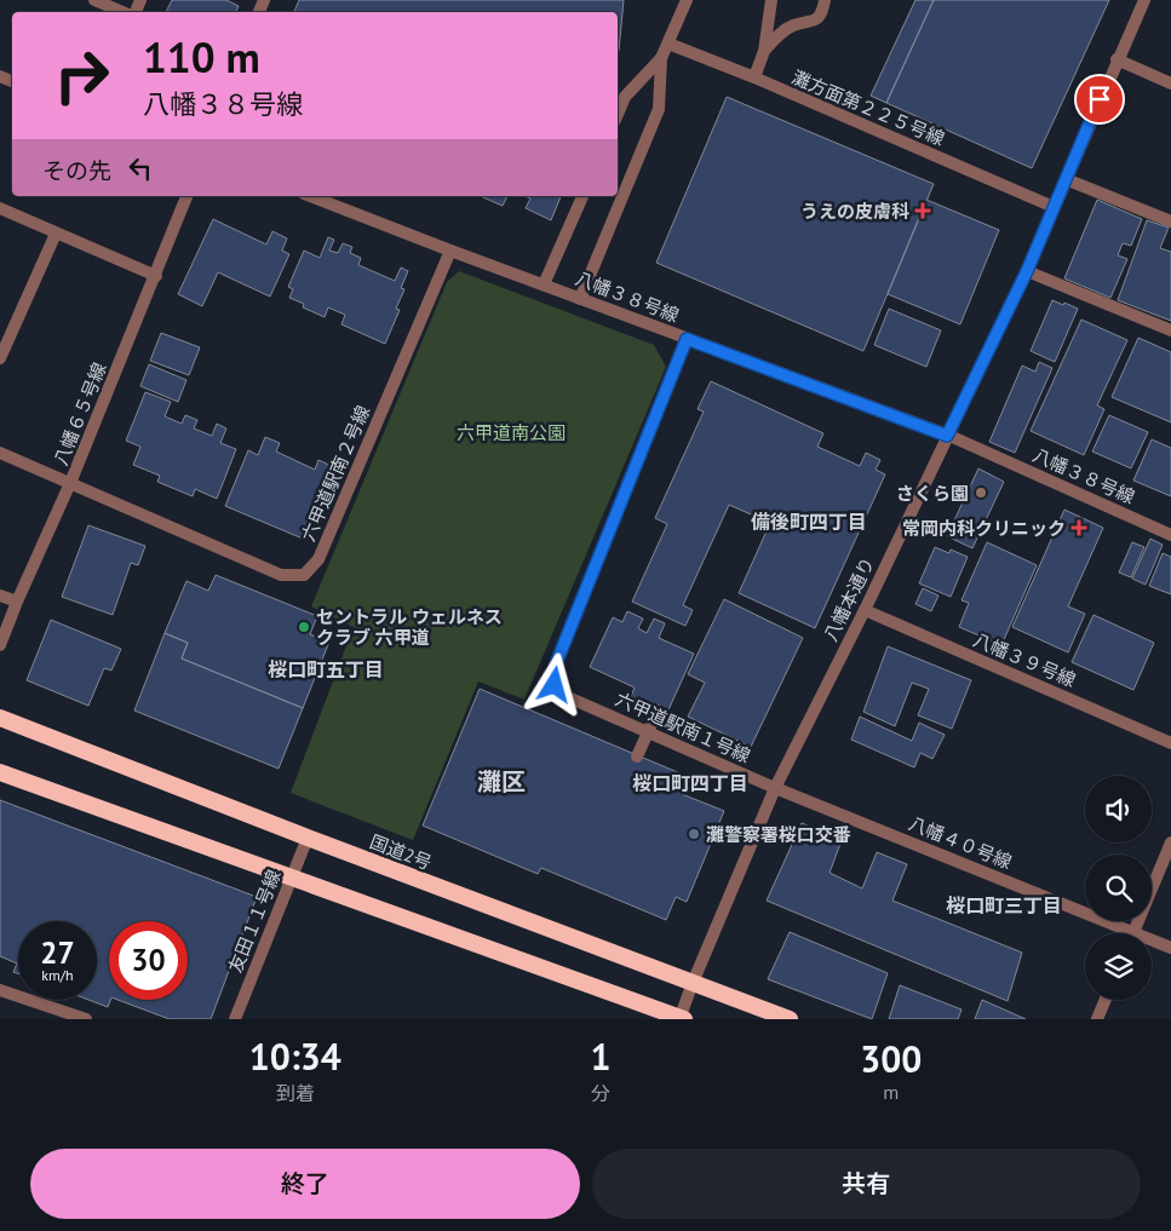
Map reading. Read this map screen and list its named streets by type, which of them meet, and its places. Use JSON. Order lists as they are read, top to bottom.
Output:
{
  "streets": {
    "highway": ["国道2号"],
    "street": [
      "灘方面第２２５号線",
      "八幡３８号線",
      "八幡６５号線",
      "六甲道駅南２号線",
      "八幡本通り",
      "八幡３９号線",
      "六甲道駅南１号線",
      "八幡４０号線",
      "友田１１号線"
    ]
  },
  "crossings": [
    ["灘方面第２２５号線", "八幡本通り"],
    ["八幡３８号線", "六甲道駅南２号線"],
    ["八幡３８号線", "八幡本通り"],
    ["八幡３８号線", "六甲道駅南１号線"],
    ["八幡６５号線", "六甲道駅南２号線"],
    ["八幡本通り", "八幡３９号線"],
    ["八幡本通り", "六甲道駅南１号線"],
    ["八幡本通り", "八幡４０号線"],
    ["八幡本通り", "国道2号"],
    ["六甲道駅南１号線", "八幡４０号線"],
    ["国道2号", "友田１１号線"]
  ],
  "districts": [
    "備後町四丁目",
    "桜口町五丁目",
    "灘区",
    "桜口町四丁目",
    "桜口町三丁目"
  ],
  "parks": ["六甲道南公園"],
  "places": {
    "health": ["うえの皮膚科", "常岡内科クリニック"],
    "other": ["さくら園", "セントラル ウェルネス クラブ 六甲道", "灘警察署桜口交番"]
  },
  "page": {
    "turn": ["110 m", "八幡３８号線"],
    "then": "その先",
    "speed": "27 km/h",
    "limit": "30",
    "eta": [
      "10:34",
      "到着",
      "1",
      "分",
      "300",
      "m"
    ],
    "buttons": ["終了", "共有"]
  }
}
